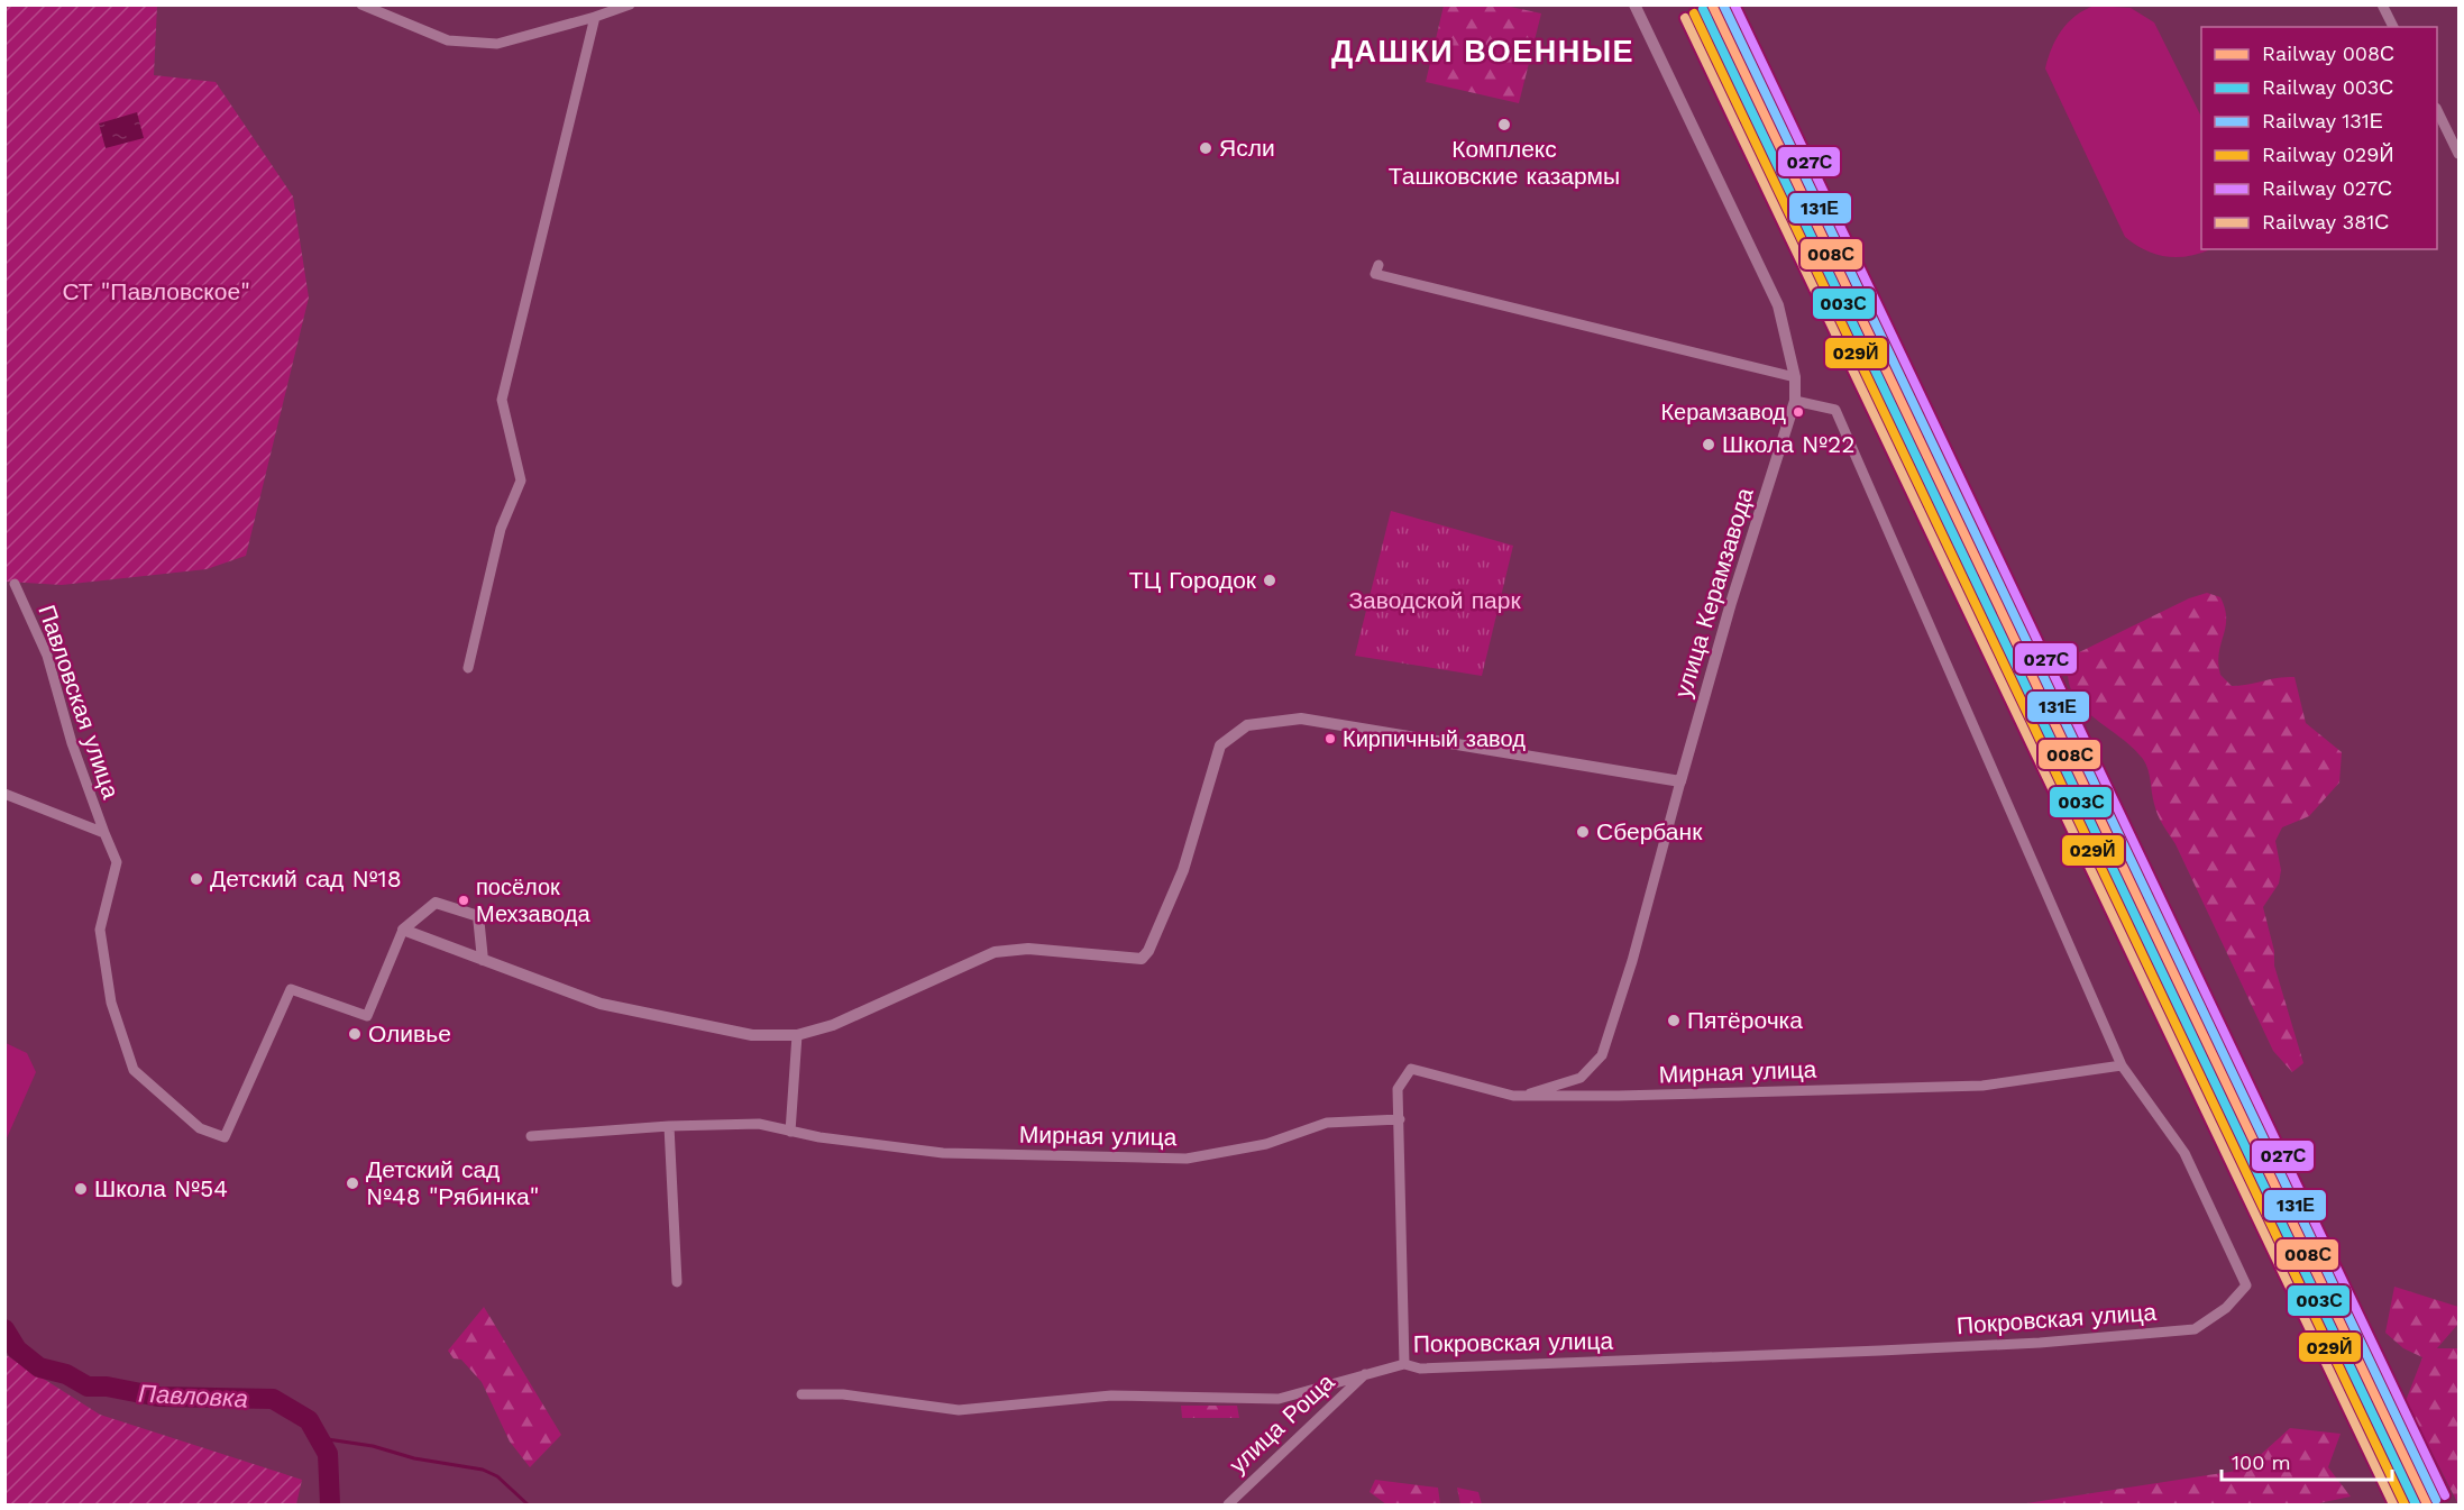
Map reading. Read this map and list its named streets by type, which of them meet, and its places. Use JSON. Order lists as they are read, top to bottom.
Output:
{
  "streets": {
    "street": [
      "улица Керамзавода",
      "Павловская улица",
      "Мирная улица",
      "Покровская улица",
      "улица Роща"
    ]
  },
  "crossings": [
    ["улица Керамзавода", "Мирная улица"],
    ["Мирная улица", "Покровская улица"],
    ["Покровская улица", "улица Роща"]
  ],
  "districts": ["ДАШКИ ВОЕННЫЕ"],
  "water": ["Павловка"],
  "parks": ["СТ \"Павловское\"", "Заводской парк"],
  "places": [
    "Комплекс Ташковские казармы",
    "Ясли",
    "Керамзавод",
    "Школа №22",
    "ТЦ Городок",
    "Кирпичный завод",
    "Сбербанк",
    "Детский сад №18",
    "посёлок Мехзавода",
    "Пятёрочка",
    "Оливье",
    "Детский сад №48 \"Рябинка\"",
    "Школа №54"
  ],
  "lines": [
    "rail line 008С",
    "rail line 131Е",
    "rail line 027С",
    "rail line 003С",
    "rail line 029Й",
    "rail line 381С"
  ],
  "legend": [
    "Railway 008С",
    "Railway 003С",
    "Railway 131Е",
    "Railway 029Й",
    "Railway 027С",
    "Railway 381С"
  ],
  "scale_bar": "100 m"
}
